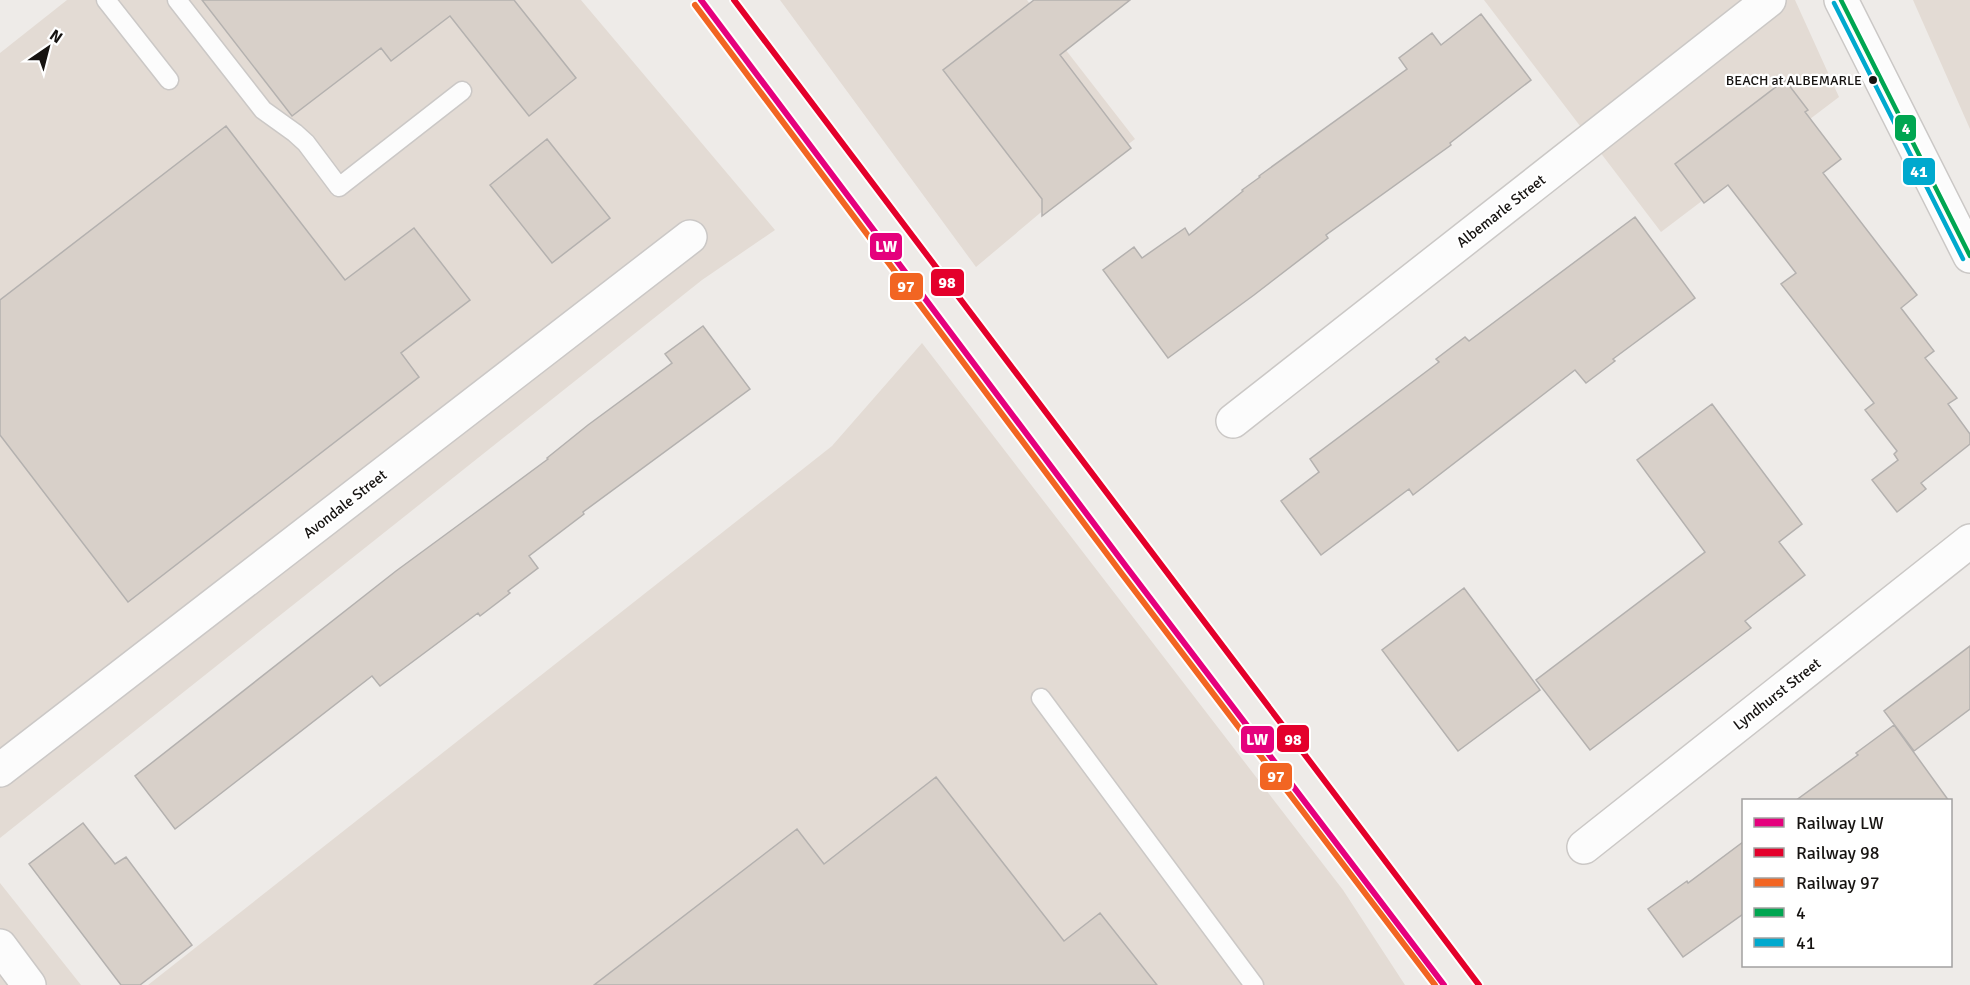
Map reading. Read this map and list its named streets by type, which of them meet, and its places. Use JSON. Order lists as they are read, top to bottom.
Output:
{
  "streets": {
    "street": ["Albemarle Street", "Avondale Street", "Lyndhurst Street"]
  },
  "places": ["BEACH at ALBEMARLE"],
  "lines": [
    "rail line LW",
    "rail line 98",
    "transit line 4",
    "transit line 41",
    "rail line 97"
  ],
  "legend": [
    "Railway LW",
    "Railway 98",
    "Railway 97",
    "4",
    "41"
  ],
  "north": "top right"
}
